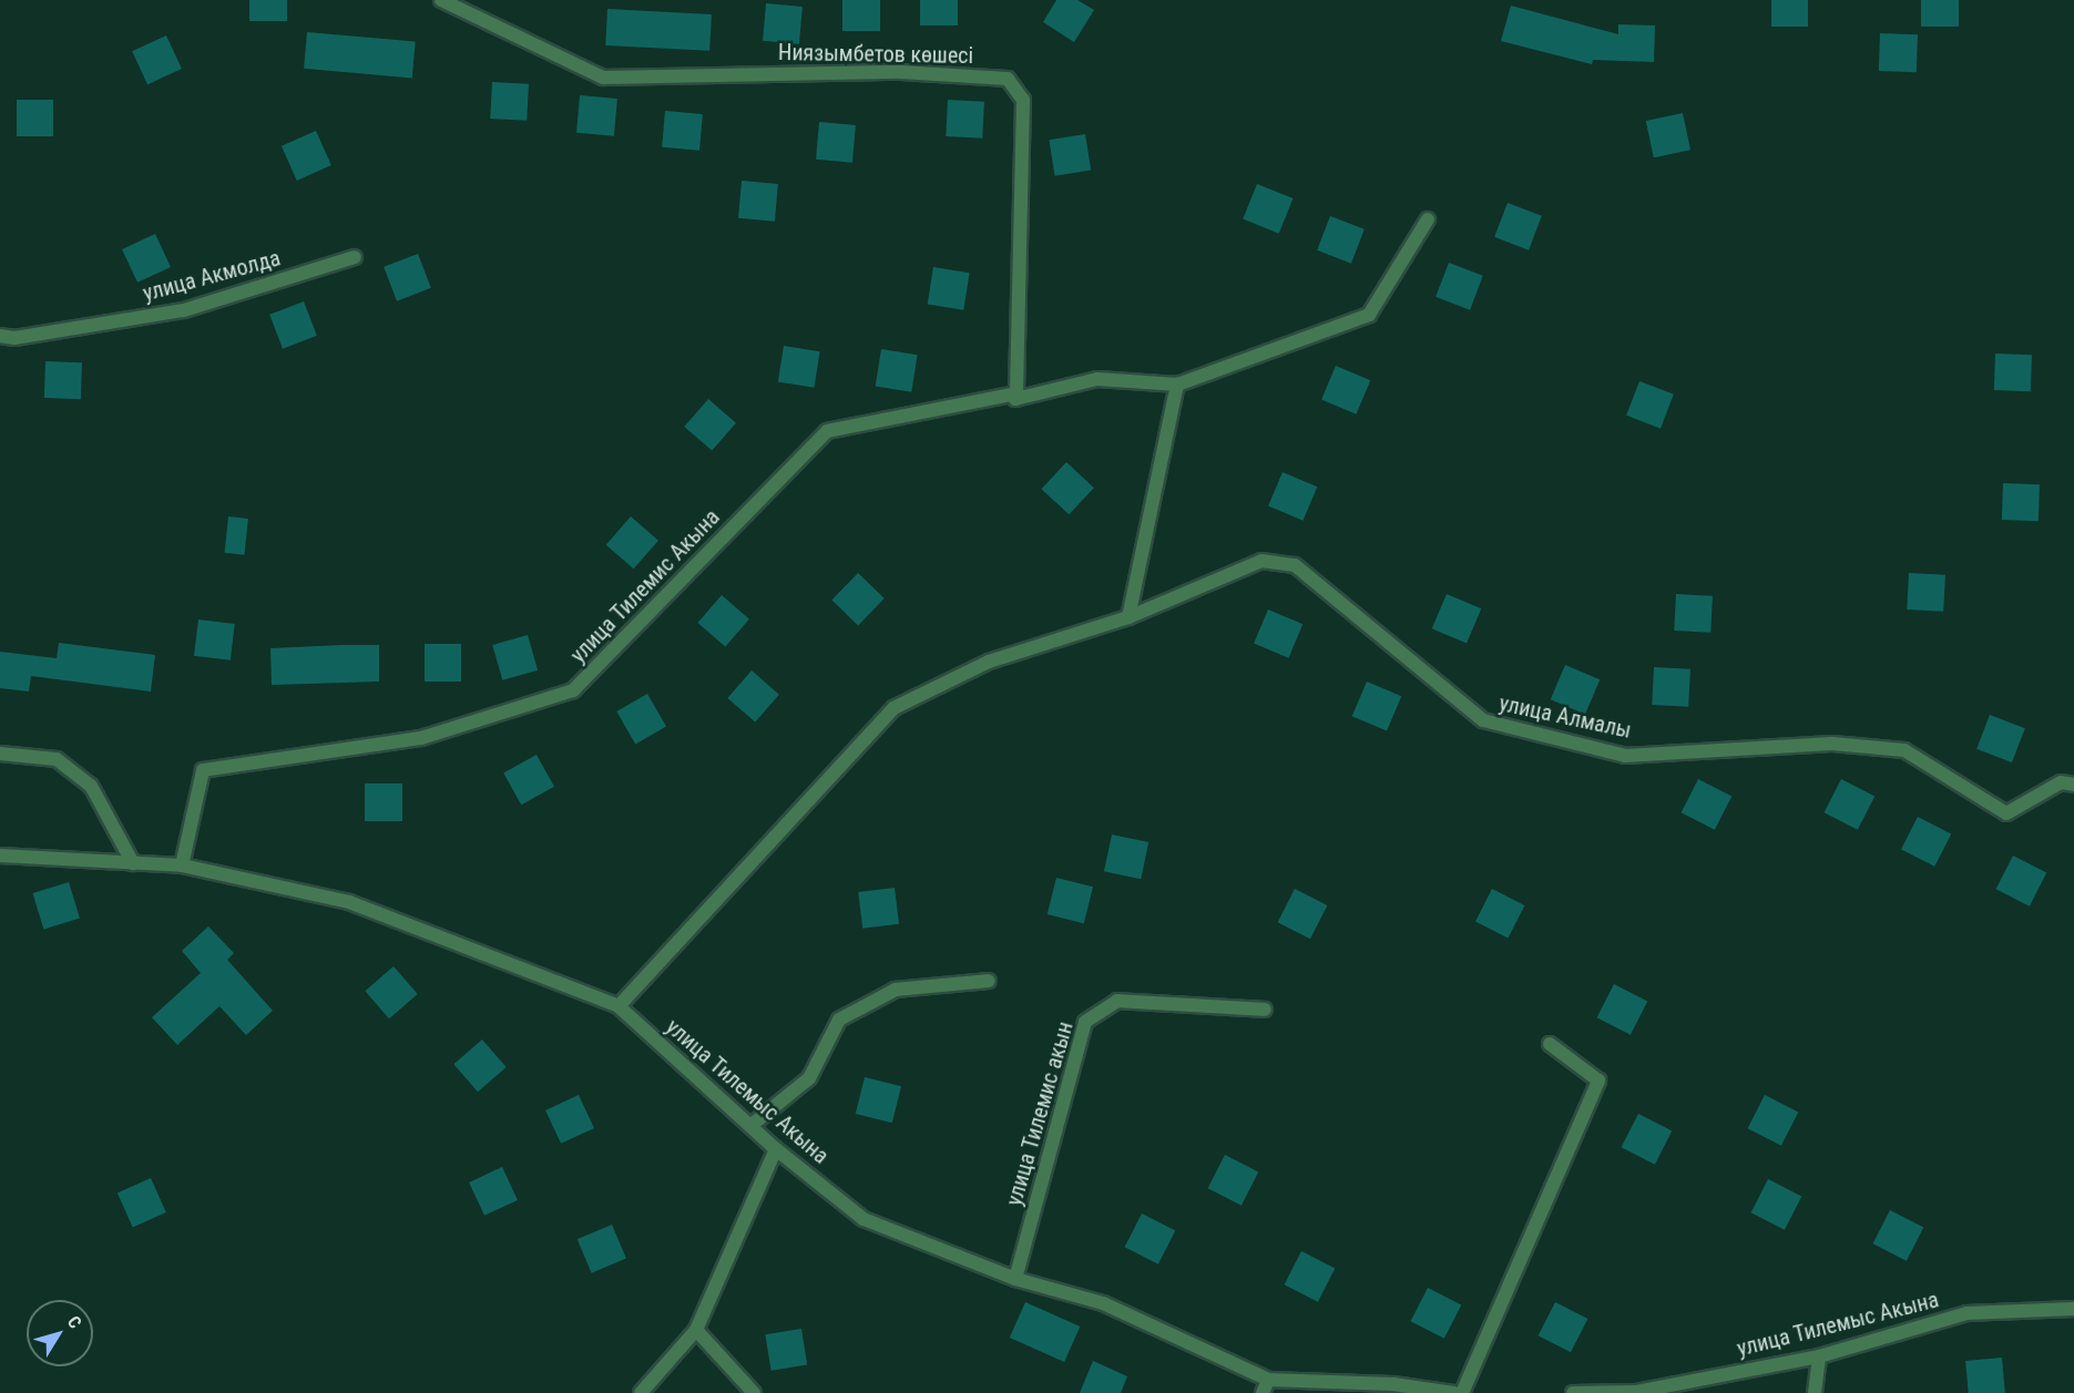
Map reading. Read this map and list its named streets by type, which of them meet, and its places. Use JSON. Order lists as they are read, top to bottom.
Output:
{
  "streets": {
    "street": [
      "Ниязымбетов көшесі",
      "улица Акмолда",
      "улица Тилемис Акына",
      "улица Алмалы",
      "улица Тилемыс Акына",
      "улица Тилемис акын"
    ]
  },
  "crossings": [
    ["Ниязымбетов көшесі", "улица Тилемис Акына"],
    ["улица Тилемис Акына", "улица Тилемыс Акына"],
    ["улица Тилемыс Акына", "улица Тилемис акын"]
  ],
  "north": "top right"
}
